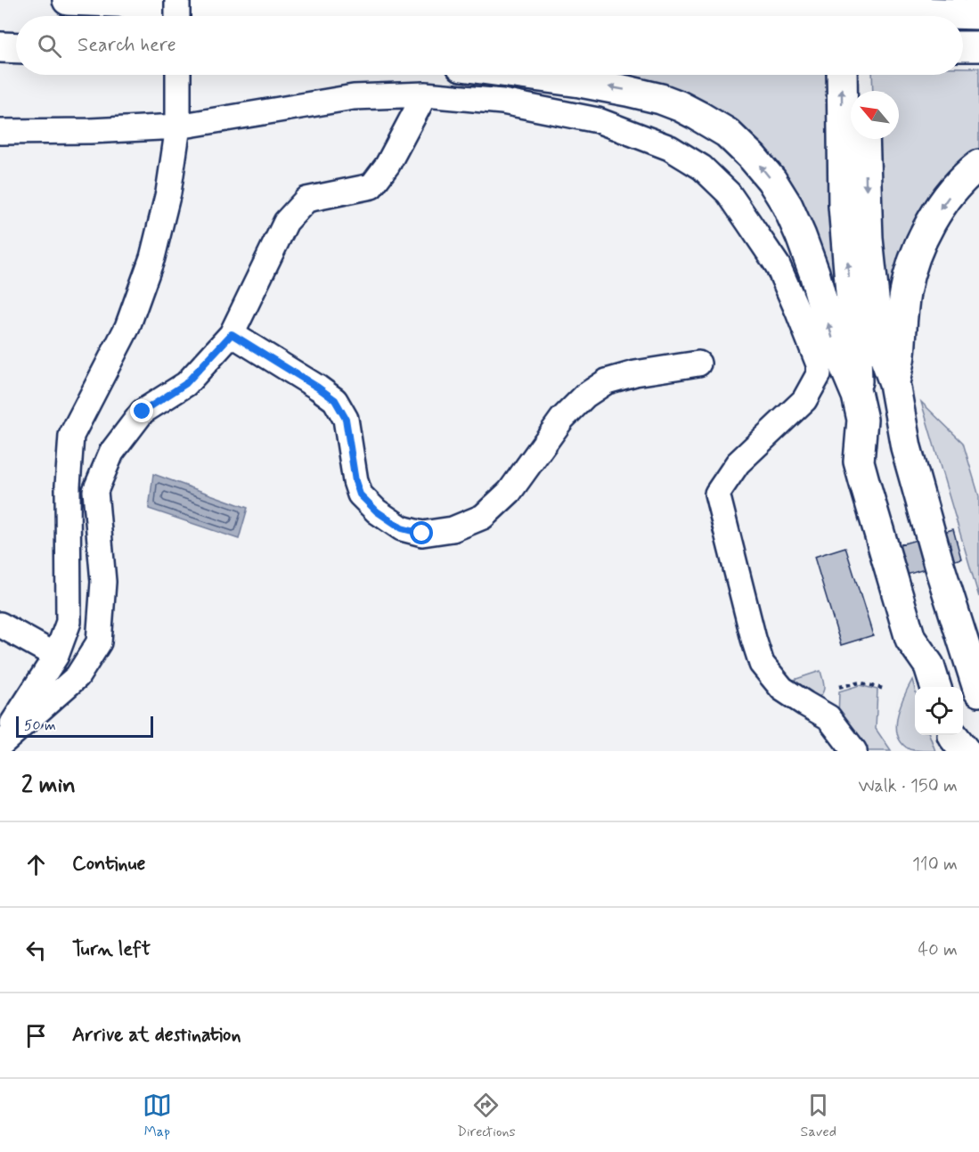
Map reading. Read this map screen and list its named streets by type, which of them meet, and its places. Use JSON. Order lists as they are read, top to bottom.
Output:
{
  "scale_bar": "50 m",
  "north": "top left",
  "page": {
    "search": "Search here",
    "scale": "50 m",
    "heading": ["2 min", "Walk · 150 m"],
    "list": [
      ["Continue", "110 m"],
      ["Turn left", "40 m"],
      "Arrive at destination"
    ],
    "nav": ["Map", "Directions", "Saved"]
  }
}
